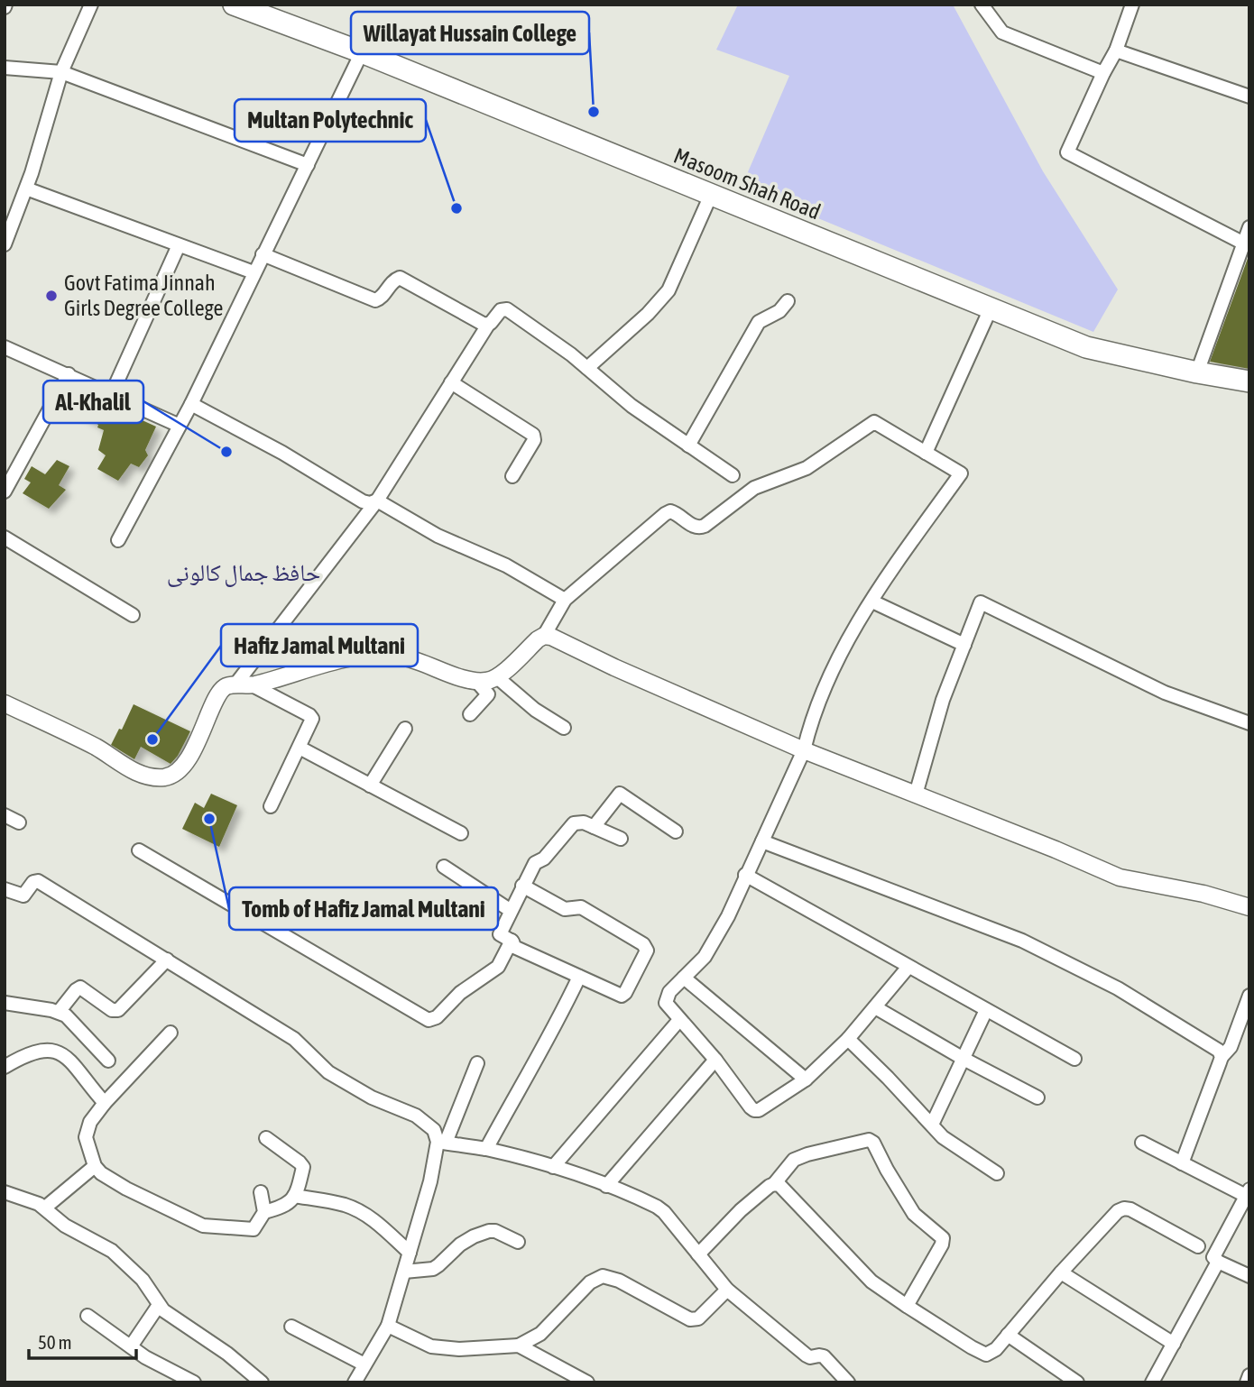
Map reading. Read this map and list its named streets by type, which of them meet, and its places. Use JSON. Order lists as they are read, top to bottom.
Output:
{
  "streets": {
    "main road": ["Masoom Shah Road"]
  },
  "districts": ["حافظ جمال کالونی"],
  "places": [
    "Willayat Hussain College",
    "Multan Polytechnic",
    "Govt Fatima Jinnah Girls Degree College",
    "Al-Khalil",
    "Hafiz Jamal Multani",
    "Tomb of Hafiz Jamal Multani"
  ],
  "scale_bar": "50 m"
}
